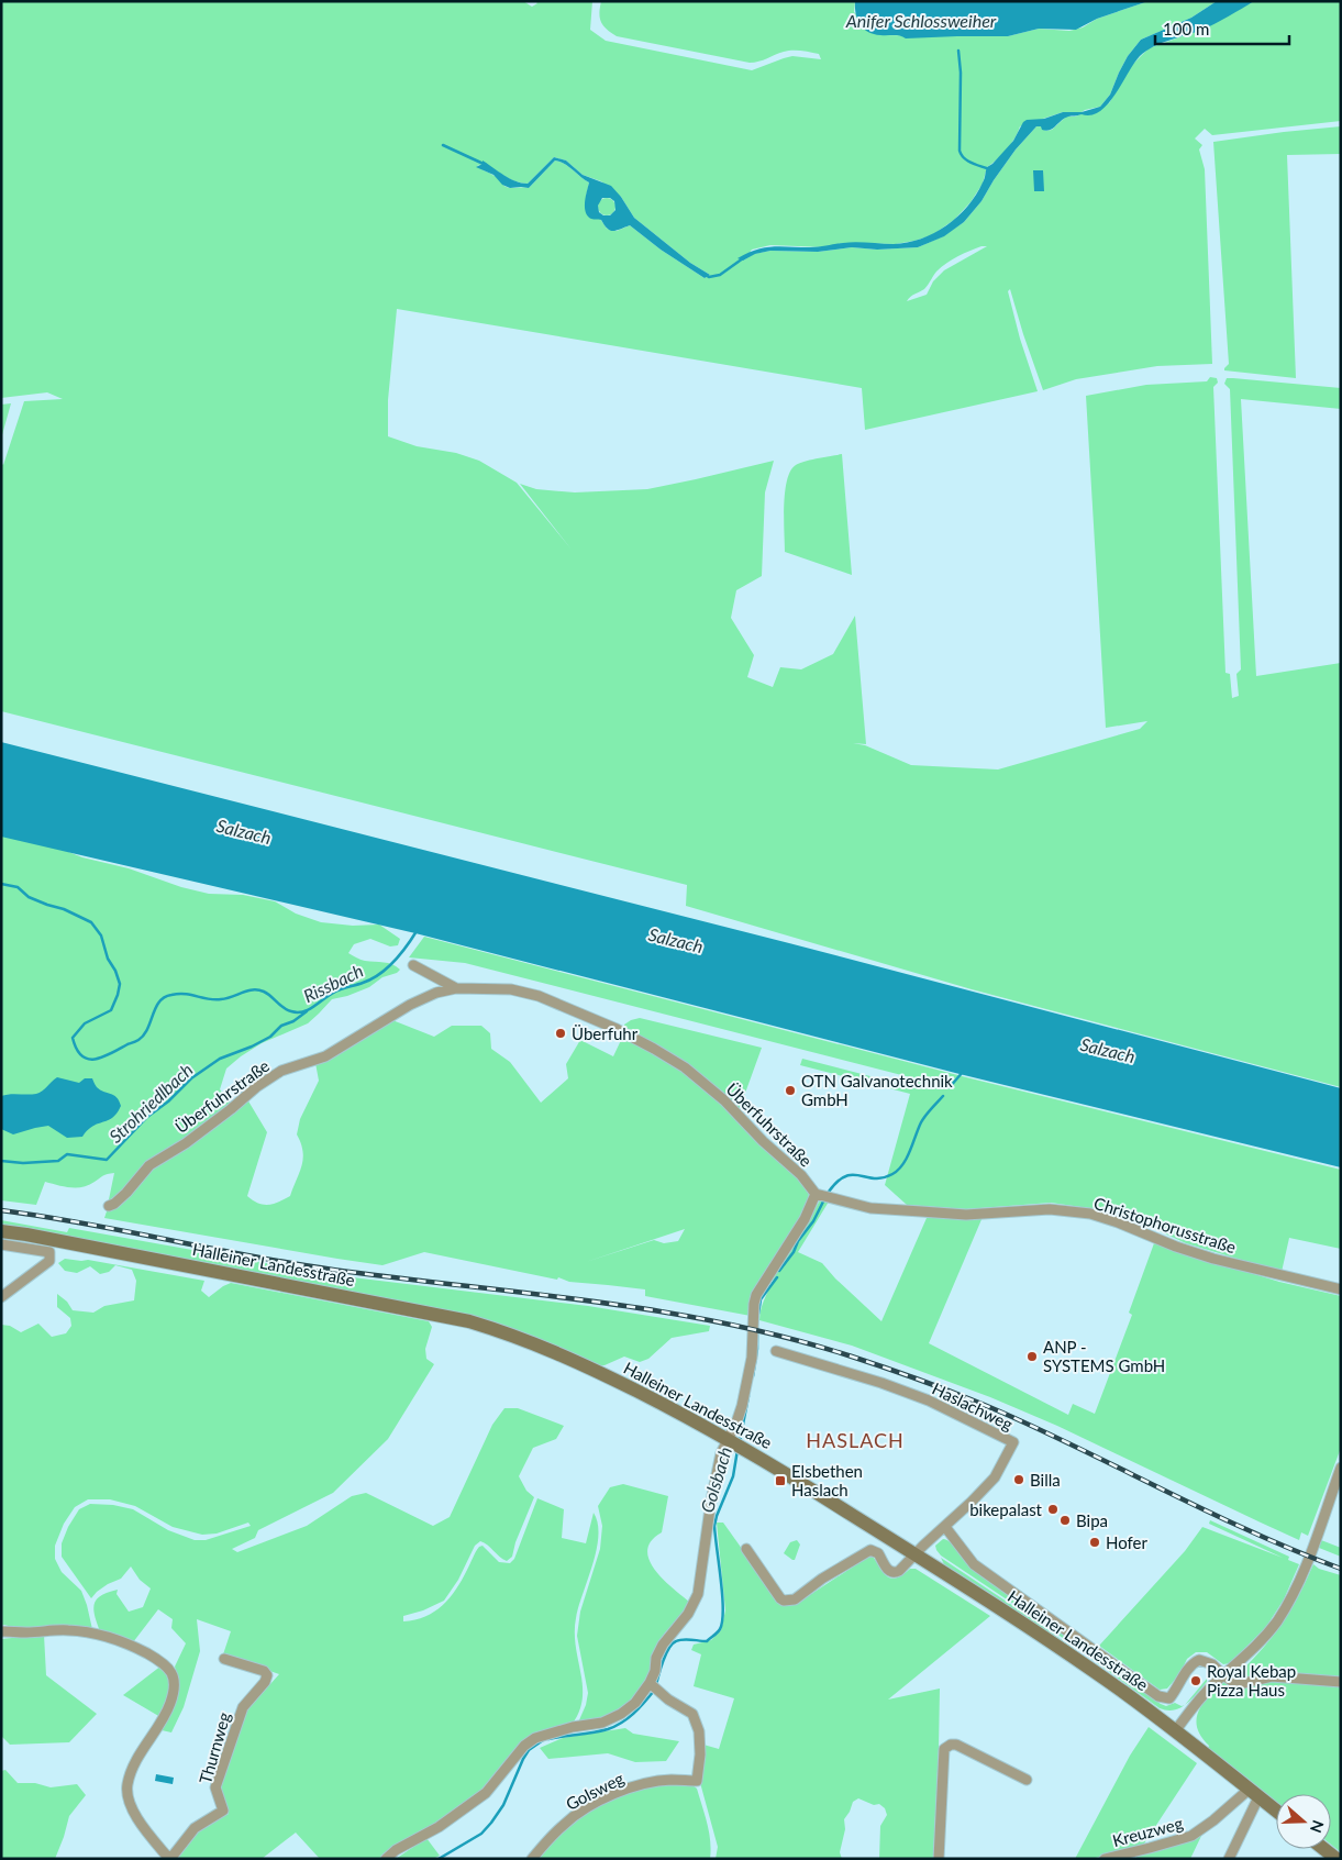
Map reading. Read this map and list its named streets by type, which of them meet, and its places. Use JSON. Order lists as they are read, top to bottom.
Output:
{
  "streets": {
    "main road": ["Halleiner Landesstraße"],
    "street": [
      "Überfuhrstraße",
      "Christophorusstraße",
      "Haslachweg",
      "Thurnweg",
      "Golsweg",
      "Kreuzweg"
    ]
  },
  "crossings": [
    ["Überfuhrstraße", "Christophorusstraße"],
    ["Halleiner Landesstraße", "Haslachweg"],
    ["Halleiner Landesstraße", "Kreuzweg"]
  ],
  "districts": ["HASLACH"],
  "water": [
    "Anifer Schlossweiher",
    "Salzach",
    "Rissbach",
    "Strohriedlbach",
    "Golsbach"
  ],
  "places": {
    "other": [
      "Überfuhr",
      "OTN Galvanotechnik GmbH",
      "ANP - SYSTEMS GmbH",
      "Billa",
      "bikepalast",
      "Bipa",
      "Hofer",
      "Royal Kebap Pizza Haus"
    ],
    "transit": ["Elsbethen Haslach"]
  },
  "scale_bar": "100 m",
  "north": "right"
}
